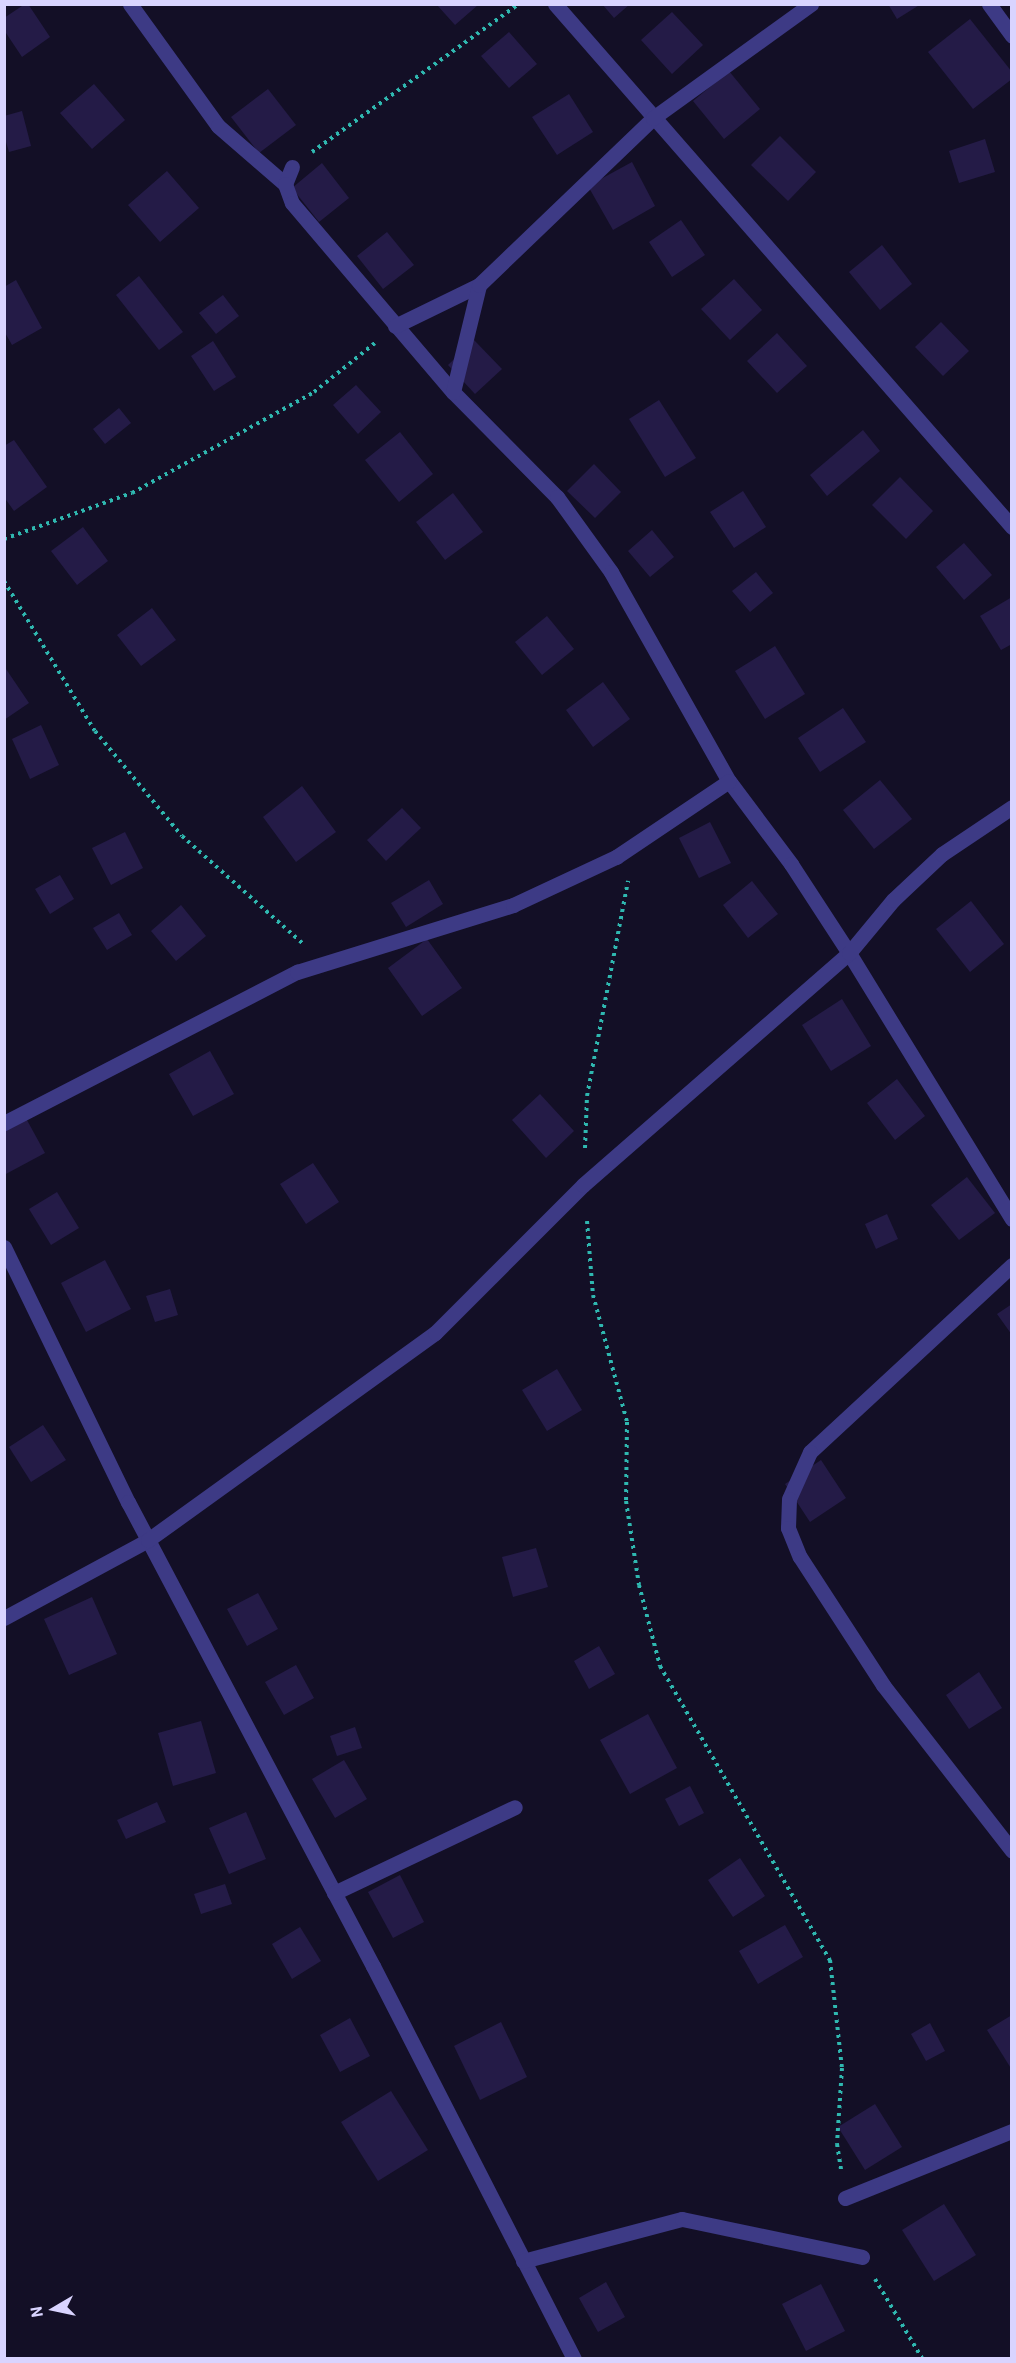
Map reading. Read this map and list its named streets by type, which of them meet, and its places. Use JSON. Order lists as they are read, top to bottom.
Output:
{
  "north": "left"
}
